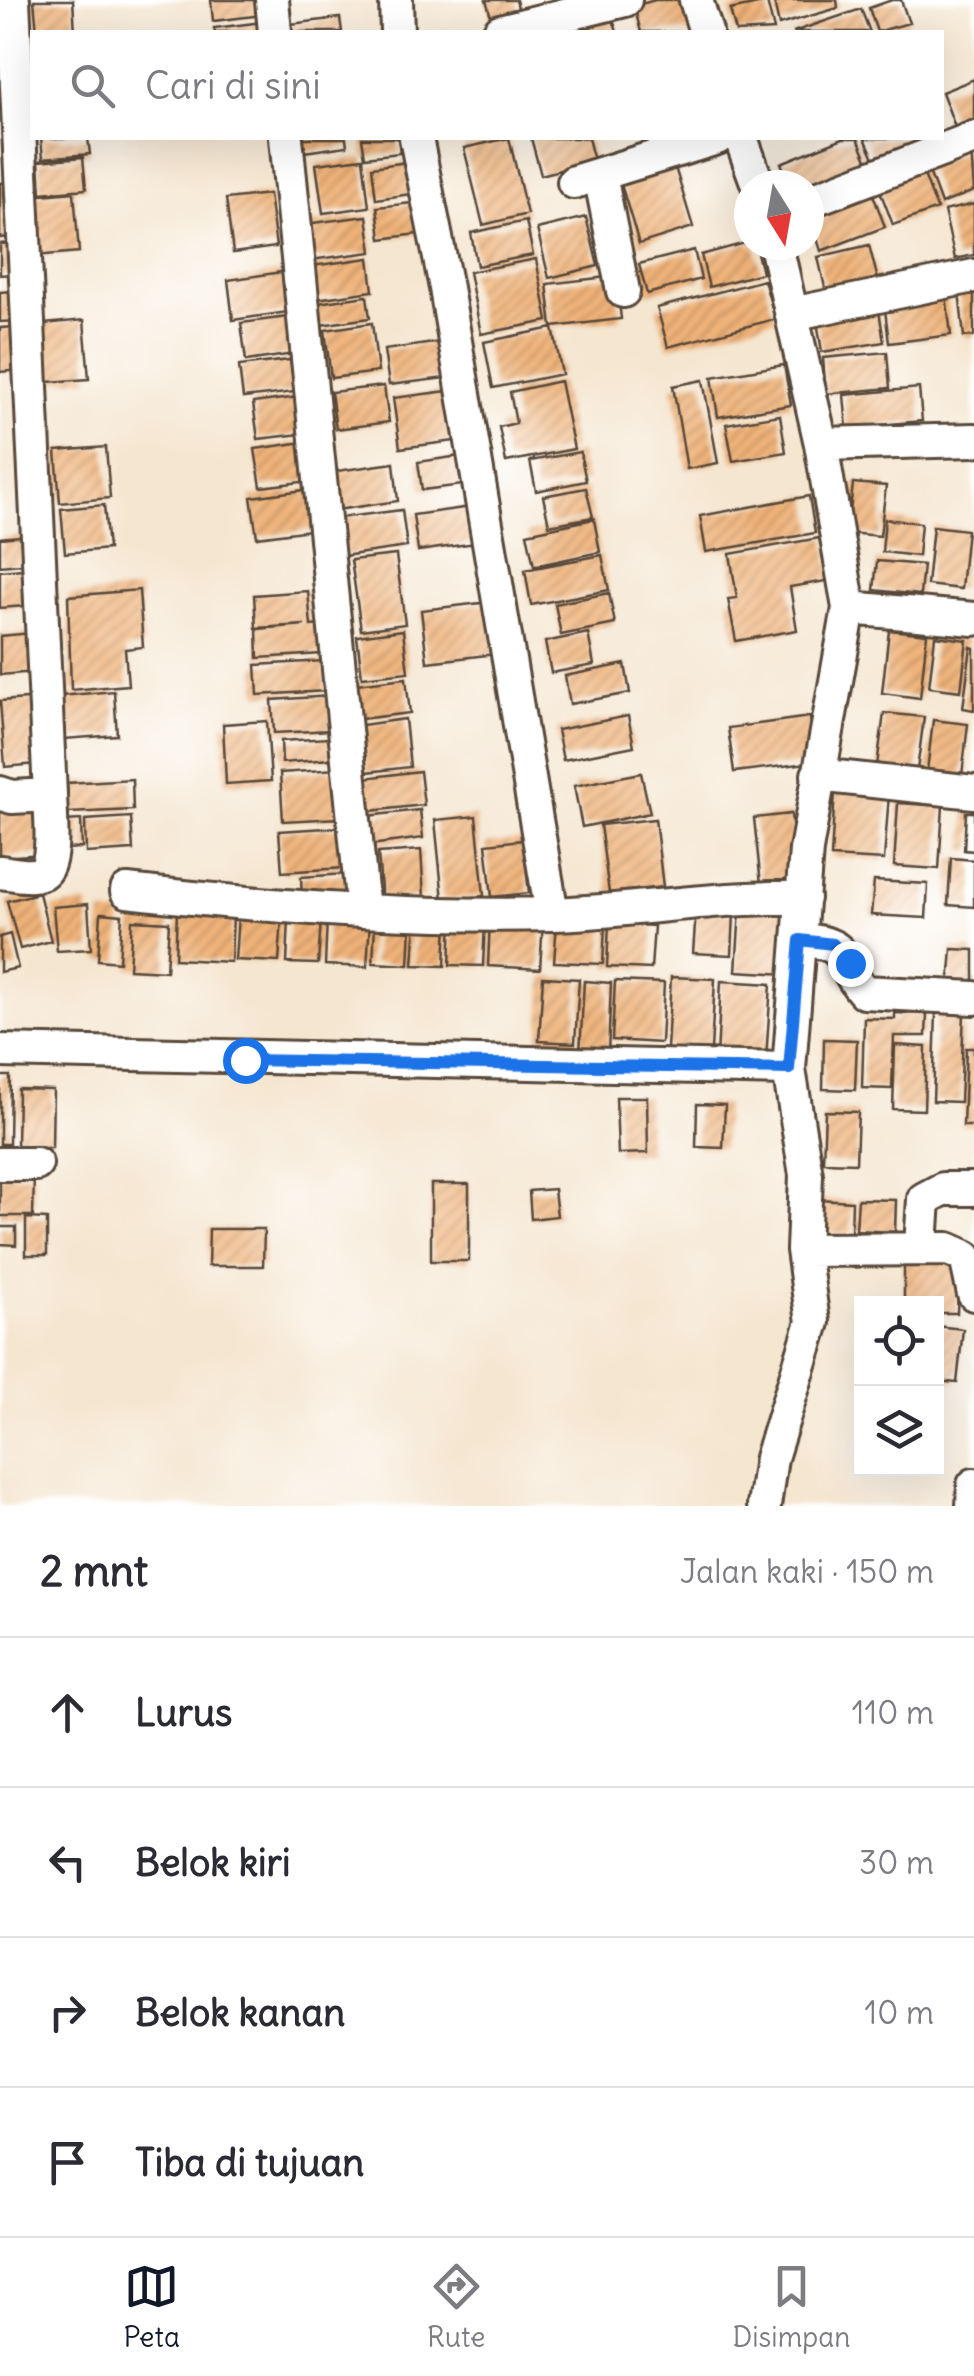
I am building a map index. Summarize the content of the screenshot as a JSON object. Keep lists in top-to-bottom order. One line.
{"north":"bottom","page":{"search":"Cari di sini","heading":["2 mnt","Jalan kaki · 150 m"],"list":[["Lurus","110 m"],["Belok kiri","30 m"],["Belok kanan","10 m"],"Tiba di tujuan"],"nav":["Peta","Rute","Disimpan"]}}
